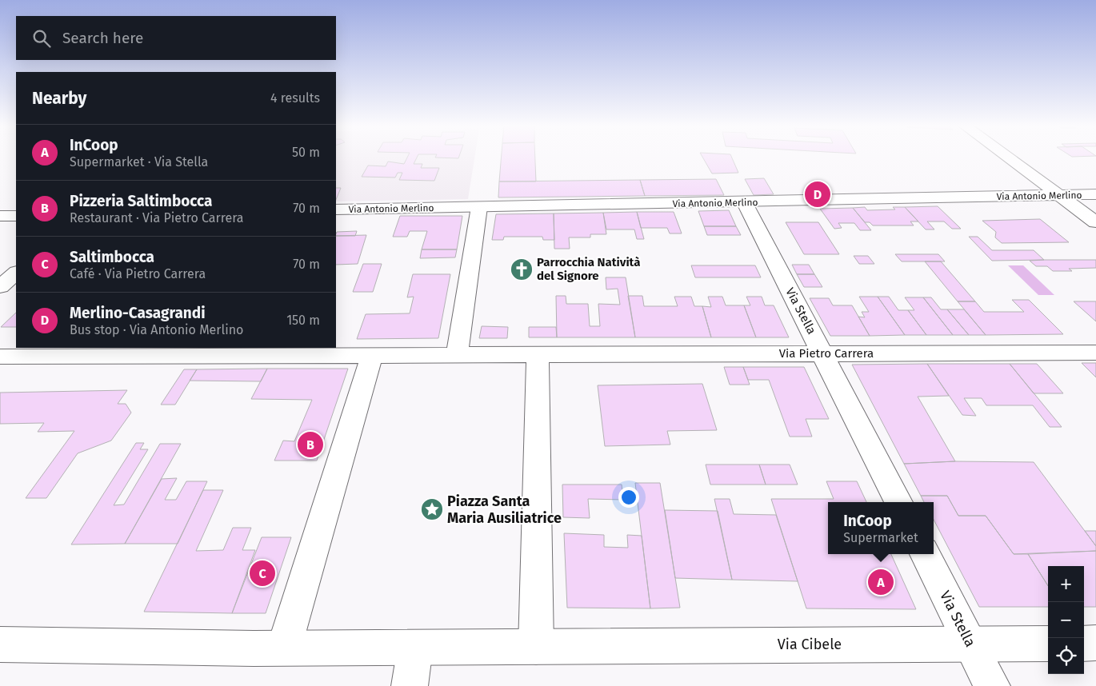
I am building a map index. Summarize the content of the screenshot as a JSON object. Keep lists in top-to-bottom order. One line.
{"streets":{"street":["Via Antonio Merlino","Via Stella","Via Pietro Carrera","Via Cibele"]},"crossings":[["Via Antonio Merlino","Via Stella"],["Via Stella","Via Pietro Carrera"],["Via Stella","Via Cibele"]],"places":{"church":["Parrocchia Natività del Signore"],"place":["Piazza Santa Maria Ausiliatrice"]},"page":{"search":"Search here","heading":["Nearby","4 results"],"list":[{"mark":"A","name":"InCoop","note":"Supermarket · Via Stella","value":"50 m"},{"mark":"B","name":"Pizzeria Saltimbocca","note":"Restaurant · Via Pietro Carrera","value":"70 m"},{"mark":"C","name":"Saltimbocca","note":"Café · Via Pietro Carrera","value":"70 m"},{"mark":"D","name":"Merlino-Casagrandi","note":"Bus stop · Via Antonio Merlino","value":"150 m"}],"pins":["D","B","C","A"],"popup":["InCoop","Supermarket"],"map_buttons":["+","−"]}}
